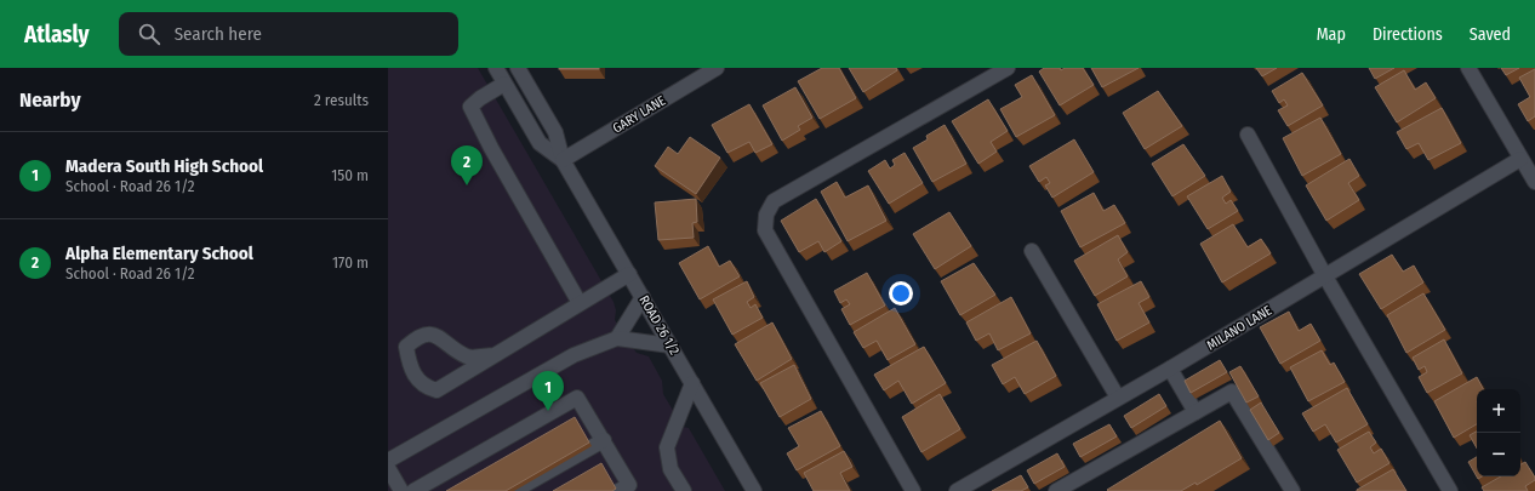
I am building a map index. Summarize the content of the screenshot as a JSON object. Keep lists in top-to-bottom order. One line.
{"streets":{"street":["GARY LANE","ROAD 26 1/2","MILANO LANE"]},"crossings":[["GARY LANE","ROAD 26 1/2"]],"page":{"header":"Atlasly","search":"Search here","nav":["Map","Directions","Saved"],"heading":["Nearby","2 results"],"list":[{"mark":"1","name":"Madera South High School","note":"School · Road 26 1/2","value":"150 m"},{"mark":"2","name":"Alpha Elementary School","note":"School · Road 26 1/2","value":"170 m"}],"pins":["2","1"],"map_buttons":["+","−"]}}
